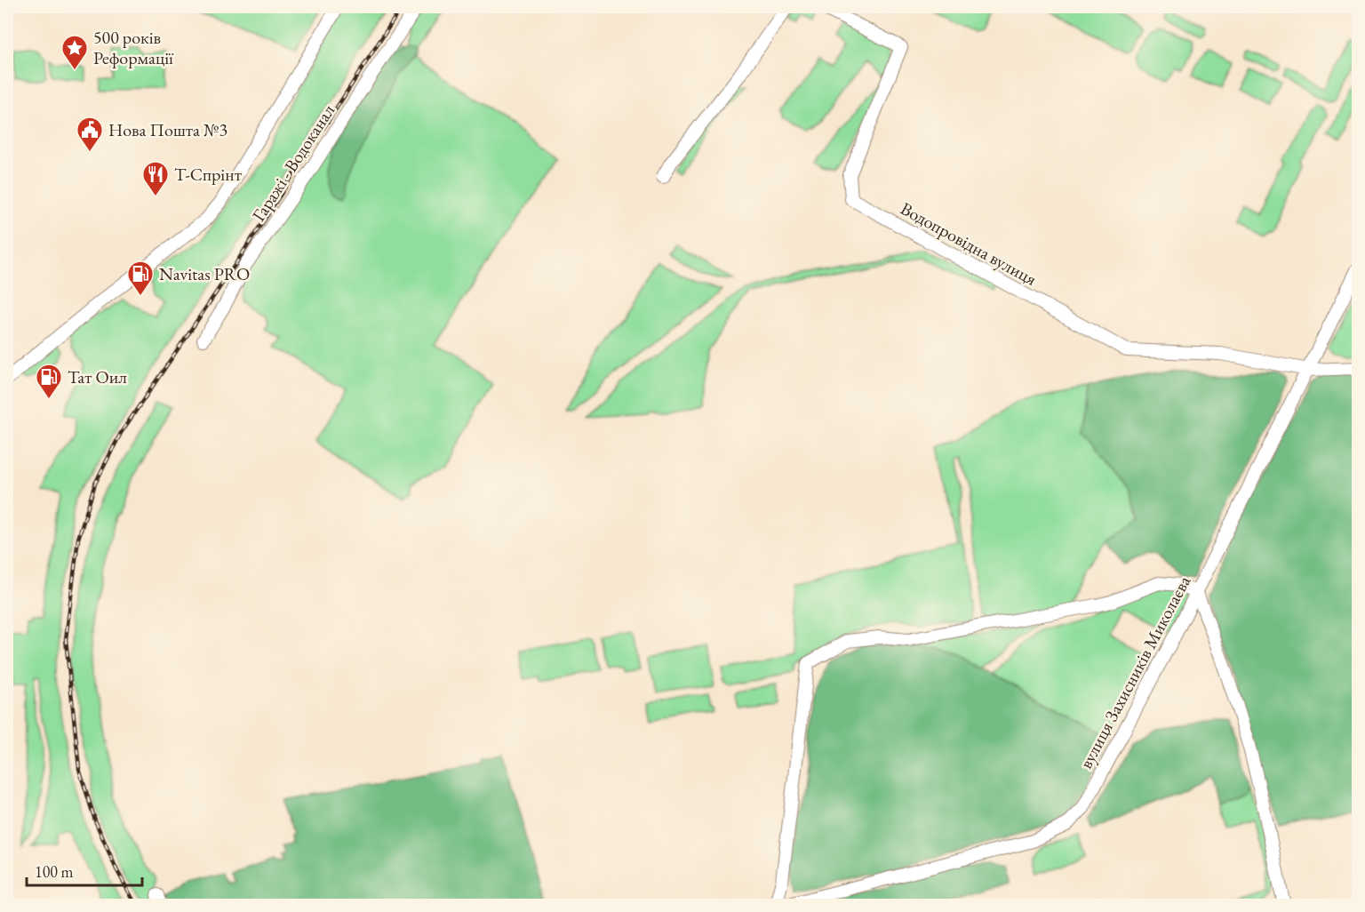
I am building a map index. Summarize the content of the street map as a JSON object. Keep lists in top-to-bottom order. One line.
{"streets":{"street":["Гаражі - Водоканал","Водопровідна вулиця","вулиця Захисників Миколаєва"]},"crossings":[["Водопровідна вулиця","вулиця Захисників Миколаєва"]],"places":{"place":["500 років Реформації"],"public building":["Нова Пошта №3"],"restaurant":["Т-Спрінт"],"fuel station":["Navitas PRO","Тат Оил"]},"scale_bar":"100 m"}
